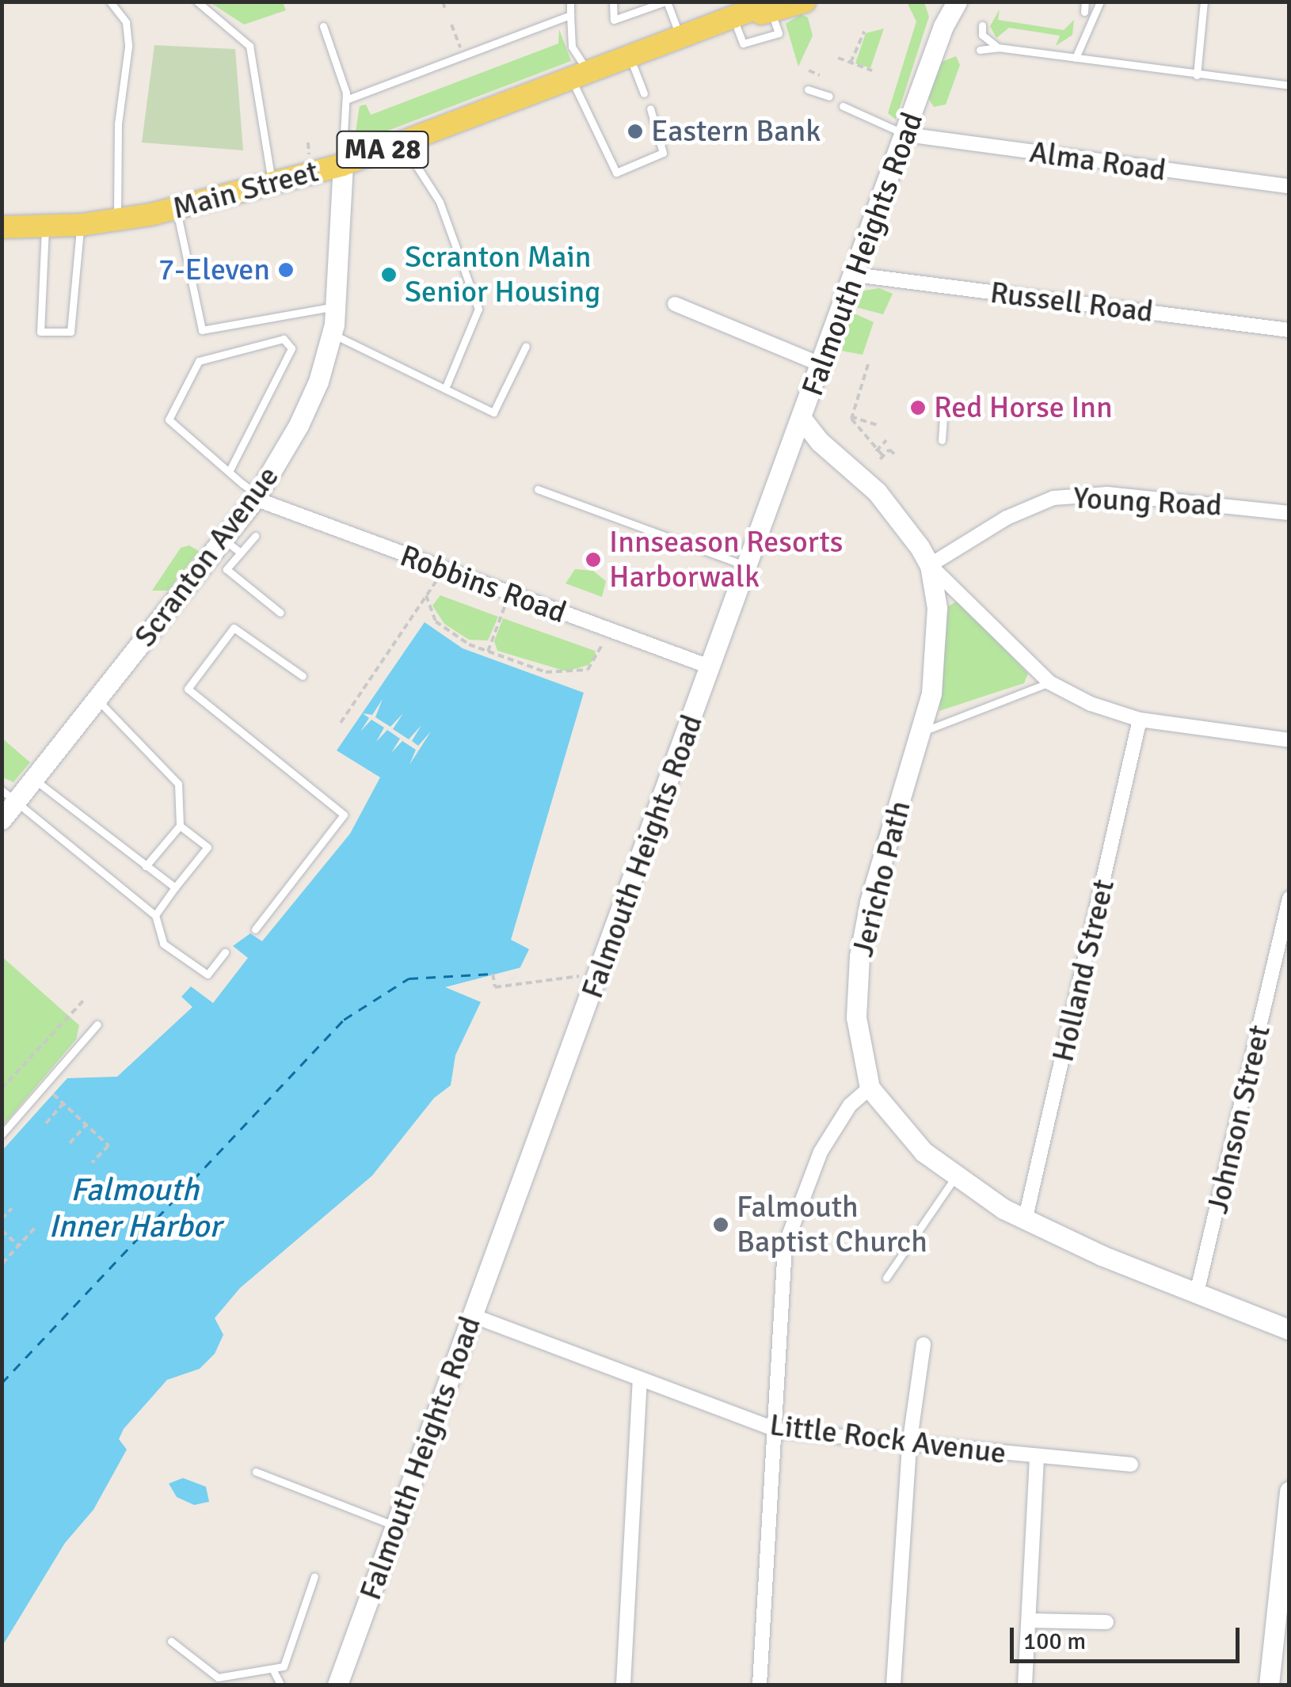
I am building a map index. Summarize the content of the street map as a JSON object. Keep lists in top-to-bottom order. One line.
{"streets":{"main road":["MA 28","Main Street"],"street":["Alma Road","Falmouth Heights Road","Russell Road","Young Road","Scranton Avenue","Robbins Road","Jericho Path","Holland Street","Johnson Street","Little Rock Avenue"]},"crossings":[["Alma Road","Falmouth Heights Road"],["Main Street","Scranton Avenue"],["Falmouth Heights Road","Russell Road"],["Falmouth Heights Road","Robbins Road"],["Falmouth Heights Road","Jericho Path"],["Falmouth Heights Road","Little Rock Avenue"],["Young Road","Jericho Path"],["Scranton Avenue","Robbins Road"],["Jericho Path","Holland Street"],["Jericho Path","Johnson Street"]],"water":["Falmouth Inner Harbor"],"places":["Eastern Bank","7-Eleven","Scranton Main Senior Housing","Red Horse Inn","Innseason Resorts Harborwalk","Falmouth Baptist Church"],"scale_bar":"100 m"}
